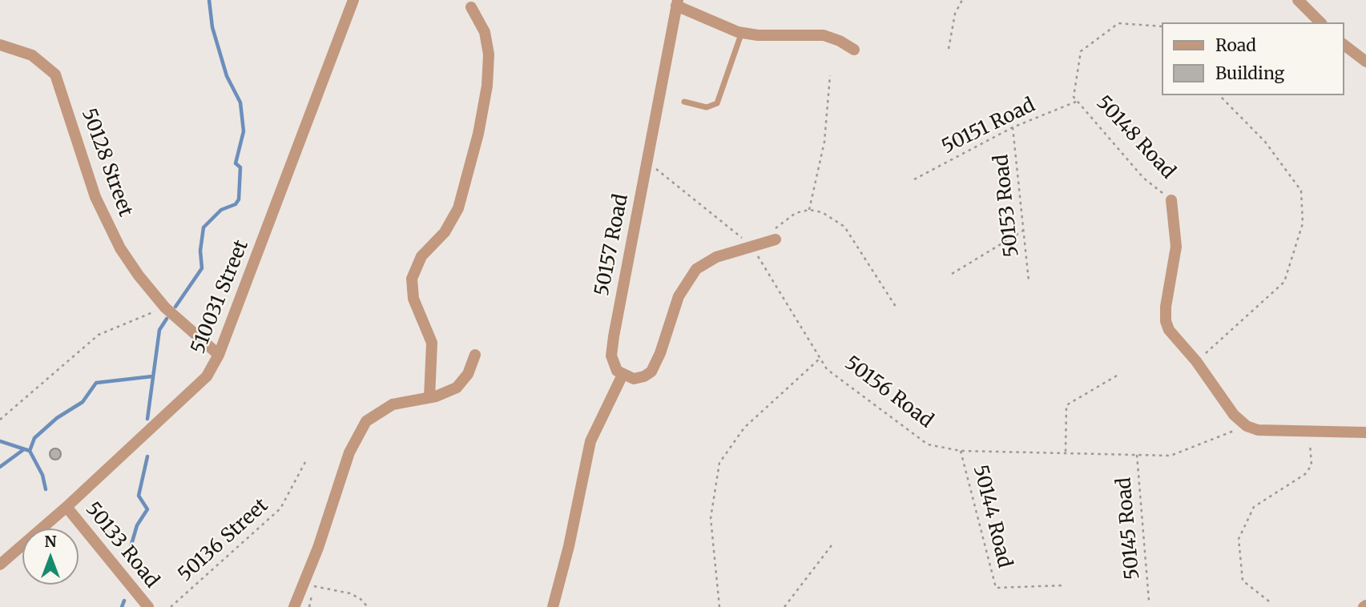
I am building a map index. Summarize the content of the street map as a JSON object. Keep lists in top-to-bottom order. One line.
{"streets":{"street":["50148 Road","50128 Street","50157 Road","510031 Street","50133 Road"],"path":["50151 Road","50153 Road","50156 Road","50144 Road","50145 Road","50136 Street"]},"crossings":[["50151 Road","50148 Road"],["50151 Road","50153 Road"],["50148 Road","50156 Road"],["50128 Street","510031 Street"],["50157 Road","50156 Road"],["510031 Street","50133 Road"],["50156 Road","50144 Road"],["50156 Road","50145 Road"]],"legend":["Road","Building"],"north":"top"}
